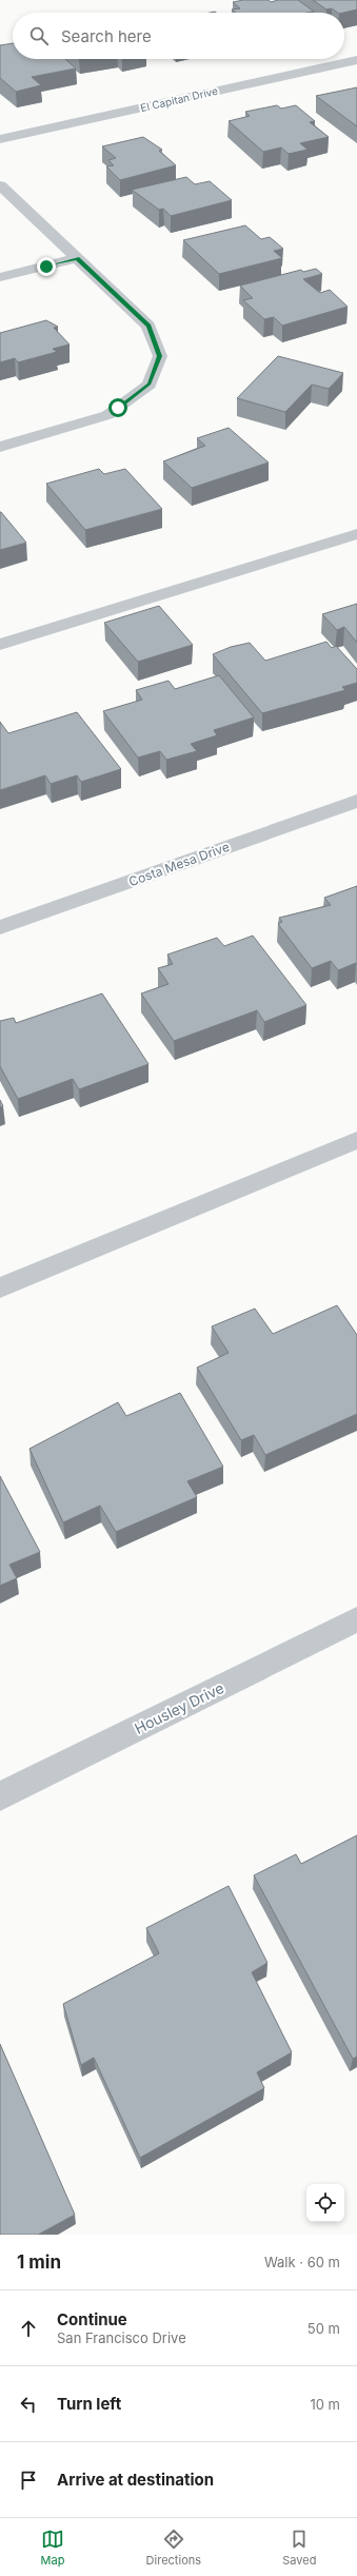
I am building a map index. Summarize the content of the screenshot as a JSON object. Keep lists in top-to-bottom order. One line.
{"streets":{"street":["El Capitan Drive","Costa Mesa Drive","Housley Drive"]},"page":{"search":"Search here","heading":["1 min","Walk · 60 m"],"list":[["Continue","San Francisco Drive","50 m"],["Turn left","10 m"],"Arrive at destination"],"nav":["Map","Directions","Saved"]}}
